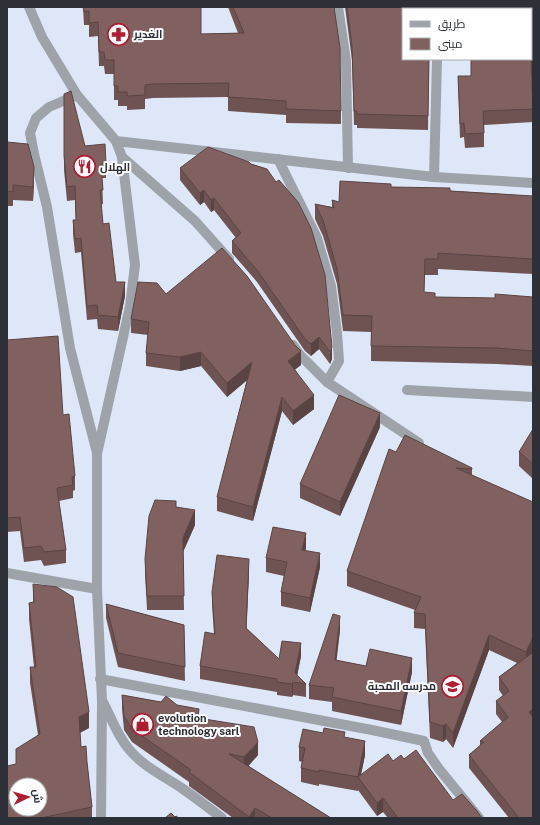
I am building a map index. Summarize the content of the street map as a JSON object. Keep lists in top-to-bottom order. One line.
{"places":{"pharmacy":["الغدير"],"restaurant":["الهلال"],"school or university":["مدرسه المحبة"],"shop":["evolution technology sarl"]},"legend":["طريق","مبنى"],"north":"right"}
